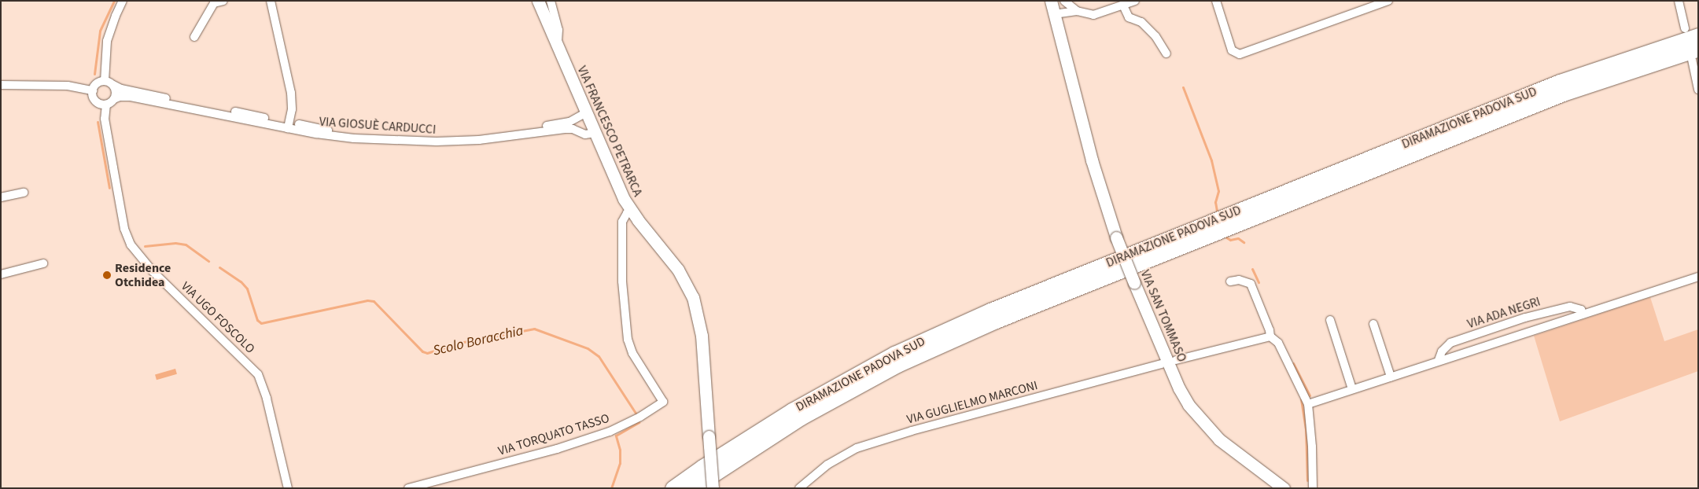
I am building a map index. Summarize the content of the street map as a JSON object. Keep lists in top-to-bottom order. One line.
{"streets":{"highway":["DIRAMAZIONE PADOVA SUD"],"street":["VIA GIOSUÈ CARDUCCI","VIA FRANCESCO PETRARCA","VIA ADA NEGRI","VIA SAN TOMMASO","VIA UGO FOSCOLO","VIA GUGLIELMO MARCONI","VIA TORQUATO TASSO"]},"crossings":[["VIA GIOSUÈ CARDUCCI","VIA FRANCESCO PETRARCA"],["VIA GIOSUÈ CARDUCCI","VIA UGO FOSCOLO"],["VIA FRANCESCO PETRARCA","VIA TORQUATO TASSO"]],"water":["Scolo Boracchia"],"places":["Residence Otchidea"]}
